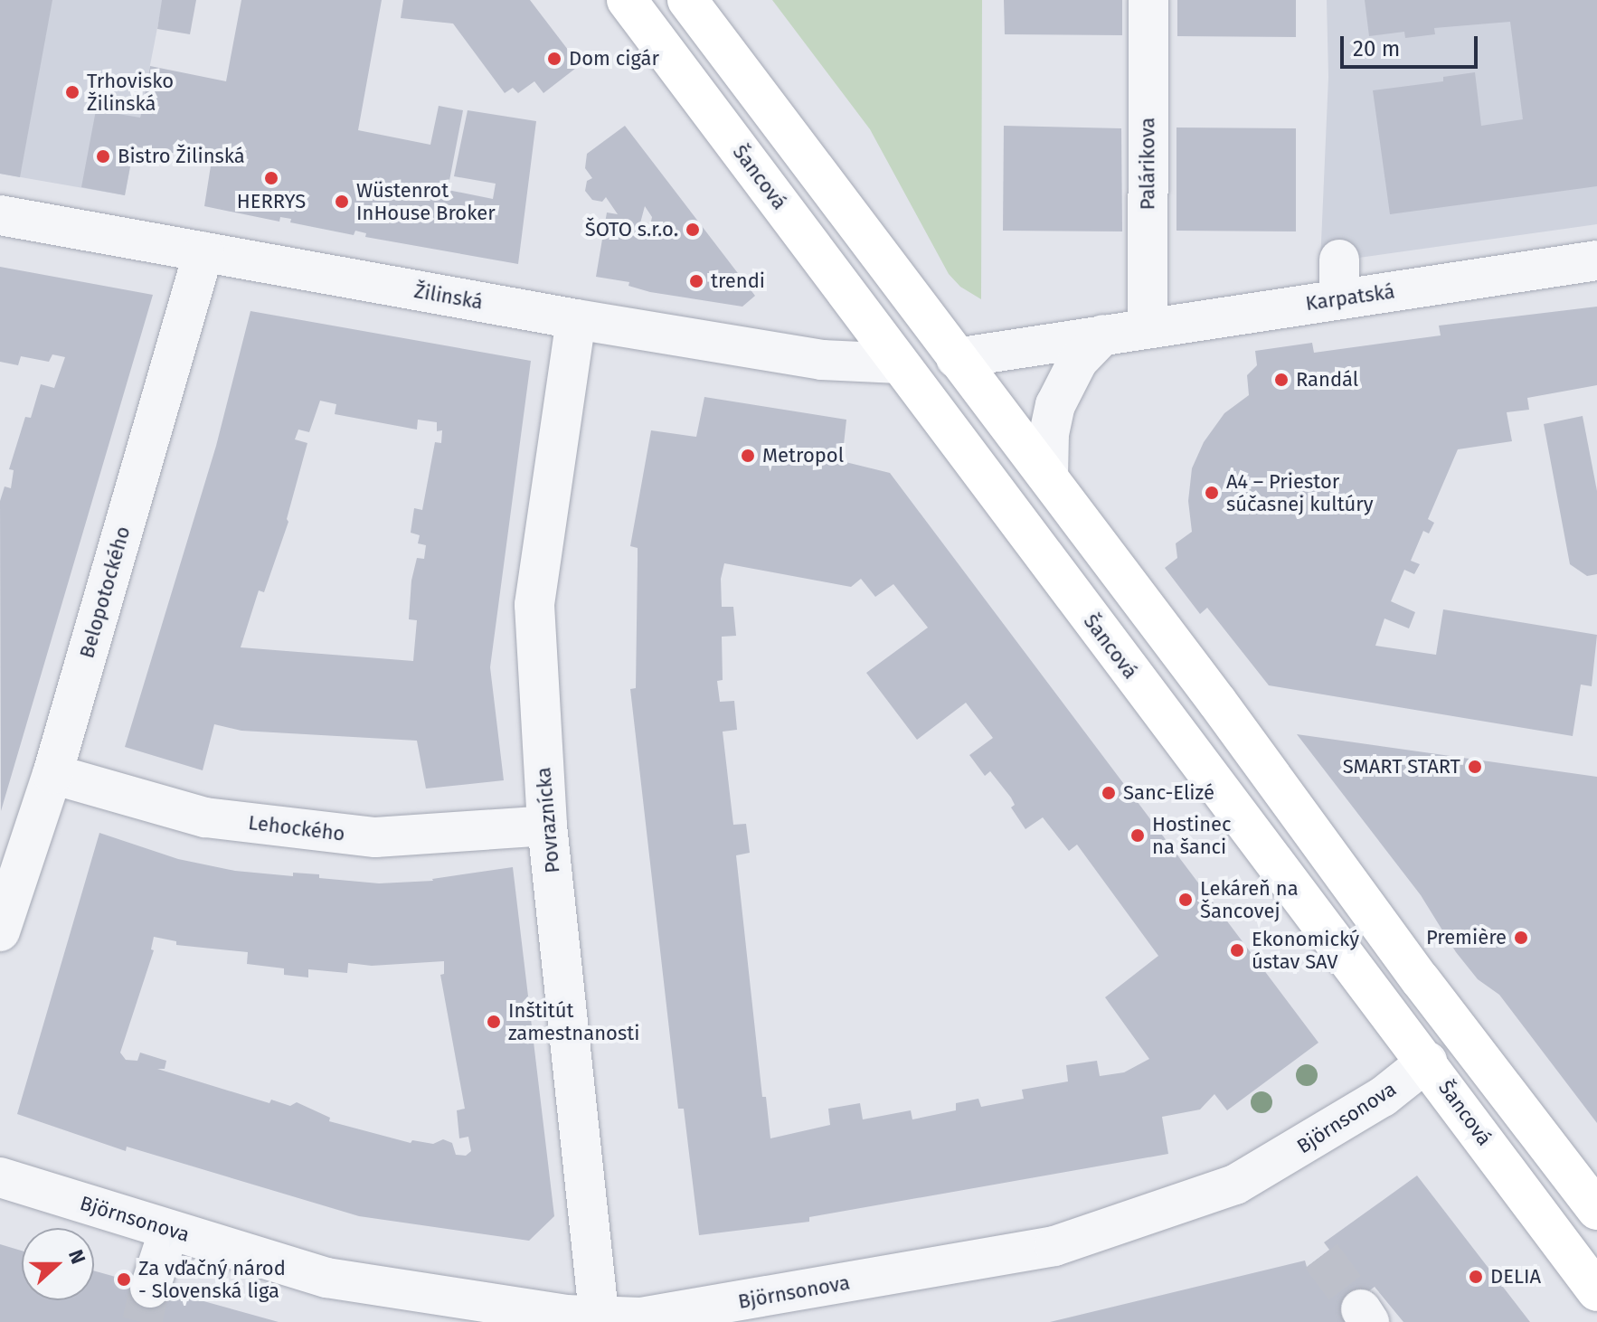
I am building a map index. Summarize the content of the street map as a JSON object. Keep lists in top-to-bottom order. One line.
{"streets":{"main road":["Šancová"],"street":["Palárikova","Žilinská","Karpatská","Belopotockého","Povraznícka","Lehockého","Björnsonova"]},"crossings":[["Palárikova","Karpatská"],["Šancová","Žilinská"],["Šancová","Björnsonova"],["Žilinská","Belopotockého"],["Žilinská","Povraznícka"],["Belopotockého","Lehockého"],["Povraznícka","Lehockého"],["Povraznícka","Björnsonova"]],"places":["Dom cigár","Trhovisko Žilinská","Bistro Žilinská","HERRYS","Wüstenrot InHouse Broker","ŠOTO s.r.o.","trendi","Randál","Metropol","A4 – Priestor súčasnej kultúry","SMART START","Sanc-Elizé","Hostinec na šanci","Lekáreň na Šancovej","Premiѐre","Ekonomický ústav SAV","Inštitút zamestnanosti","DELIA","Za vďačný národ - Slovenská liga"],"scale_bar":"20 m","north":"right"}
